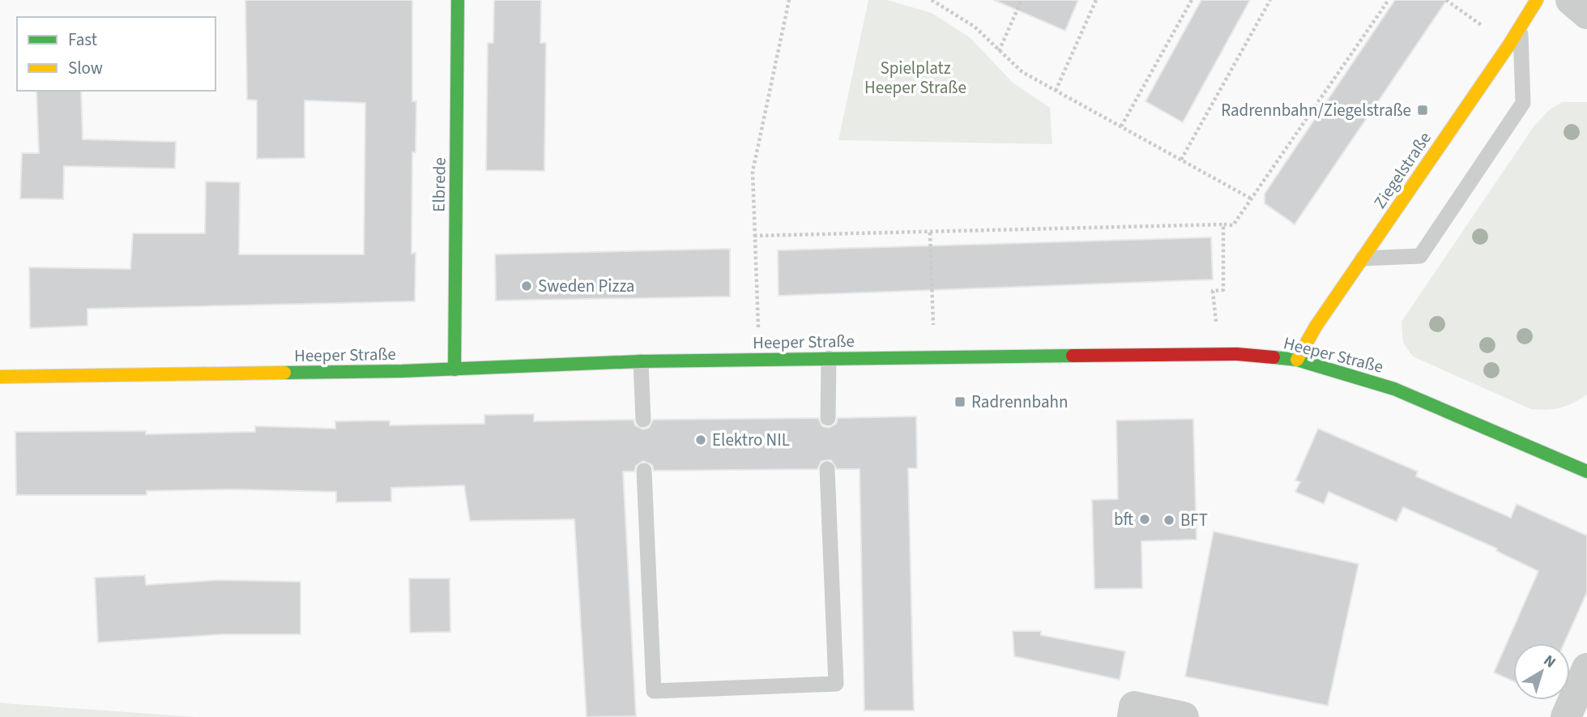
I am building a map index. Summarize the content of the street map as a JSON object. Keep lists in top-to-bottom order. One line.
{"streets":{"main road":["Ziegelstraße","Elbrede","Heeper Straße"]},"crossings":[["Ziegelstraße","Heeper Straße"],["Elbrede","Heeper Straße"]],"parks":["Spielplatz Heeper Straße"],"places":{"transit":["Radrennbahn/Ziegelstraße","Radrennbahn"],"other":["Sweden Pizza","Elektro NIL","bft","BFT"]},"legend":["Fast","Slow"],"north":"top right"}
